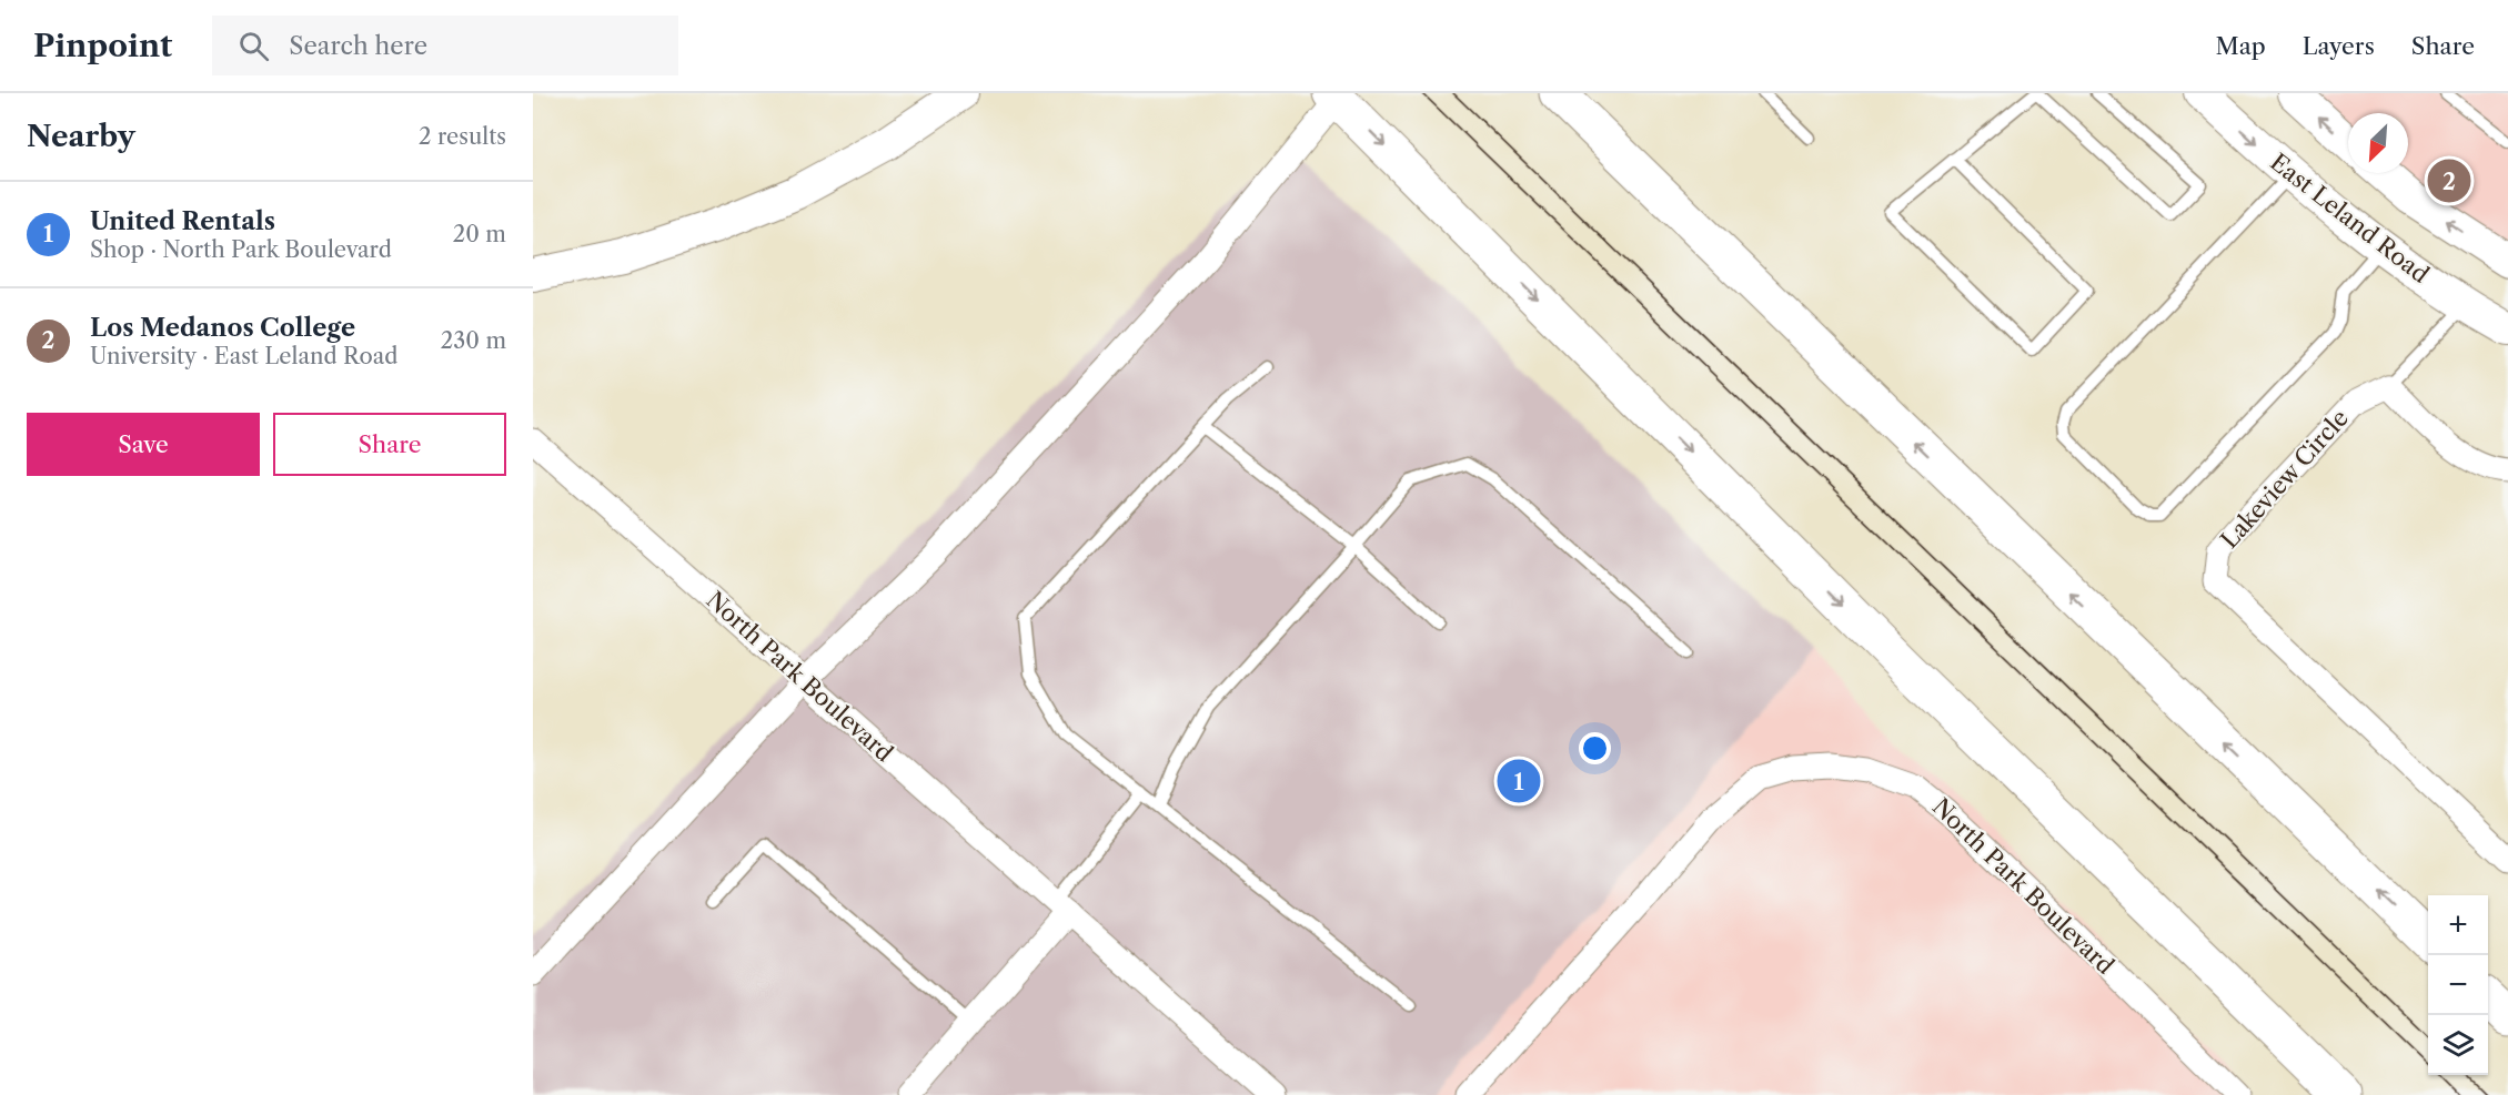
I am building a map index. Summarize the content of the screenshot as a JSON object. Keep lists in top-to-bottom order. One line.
{"streets":{"main road":["East Leland Road"],"street":["Lakeview Circle","North Park Boulevard"]},"north":"bottom left","page":{"header":"Pinpoint","search":"Search here","nav":["Map","Layers","Share"],"heading":["Nearby","2 results"],"pins":["2","1"],"list":[{"mark":"1","name":"United Rentals","note":"Shop · North Park Boulevard","value":"20 m"},{"mark":"2","name":"Los Medanos College","note":"University · East Leland Road","value":"230 m"}],"buttons":["Save","Share"],"map_buttons":["+","−"]}}
